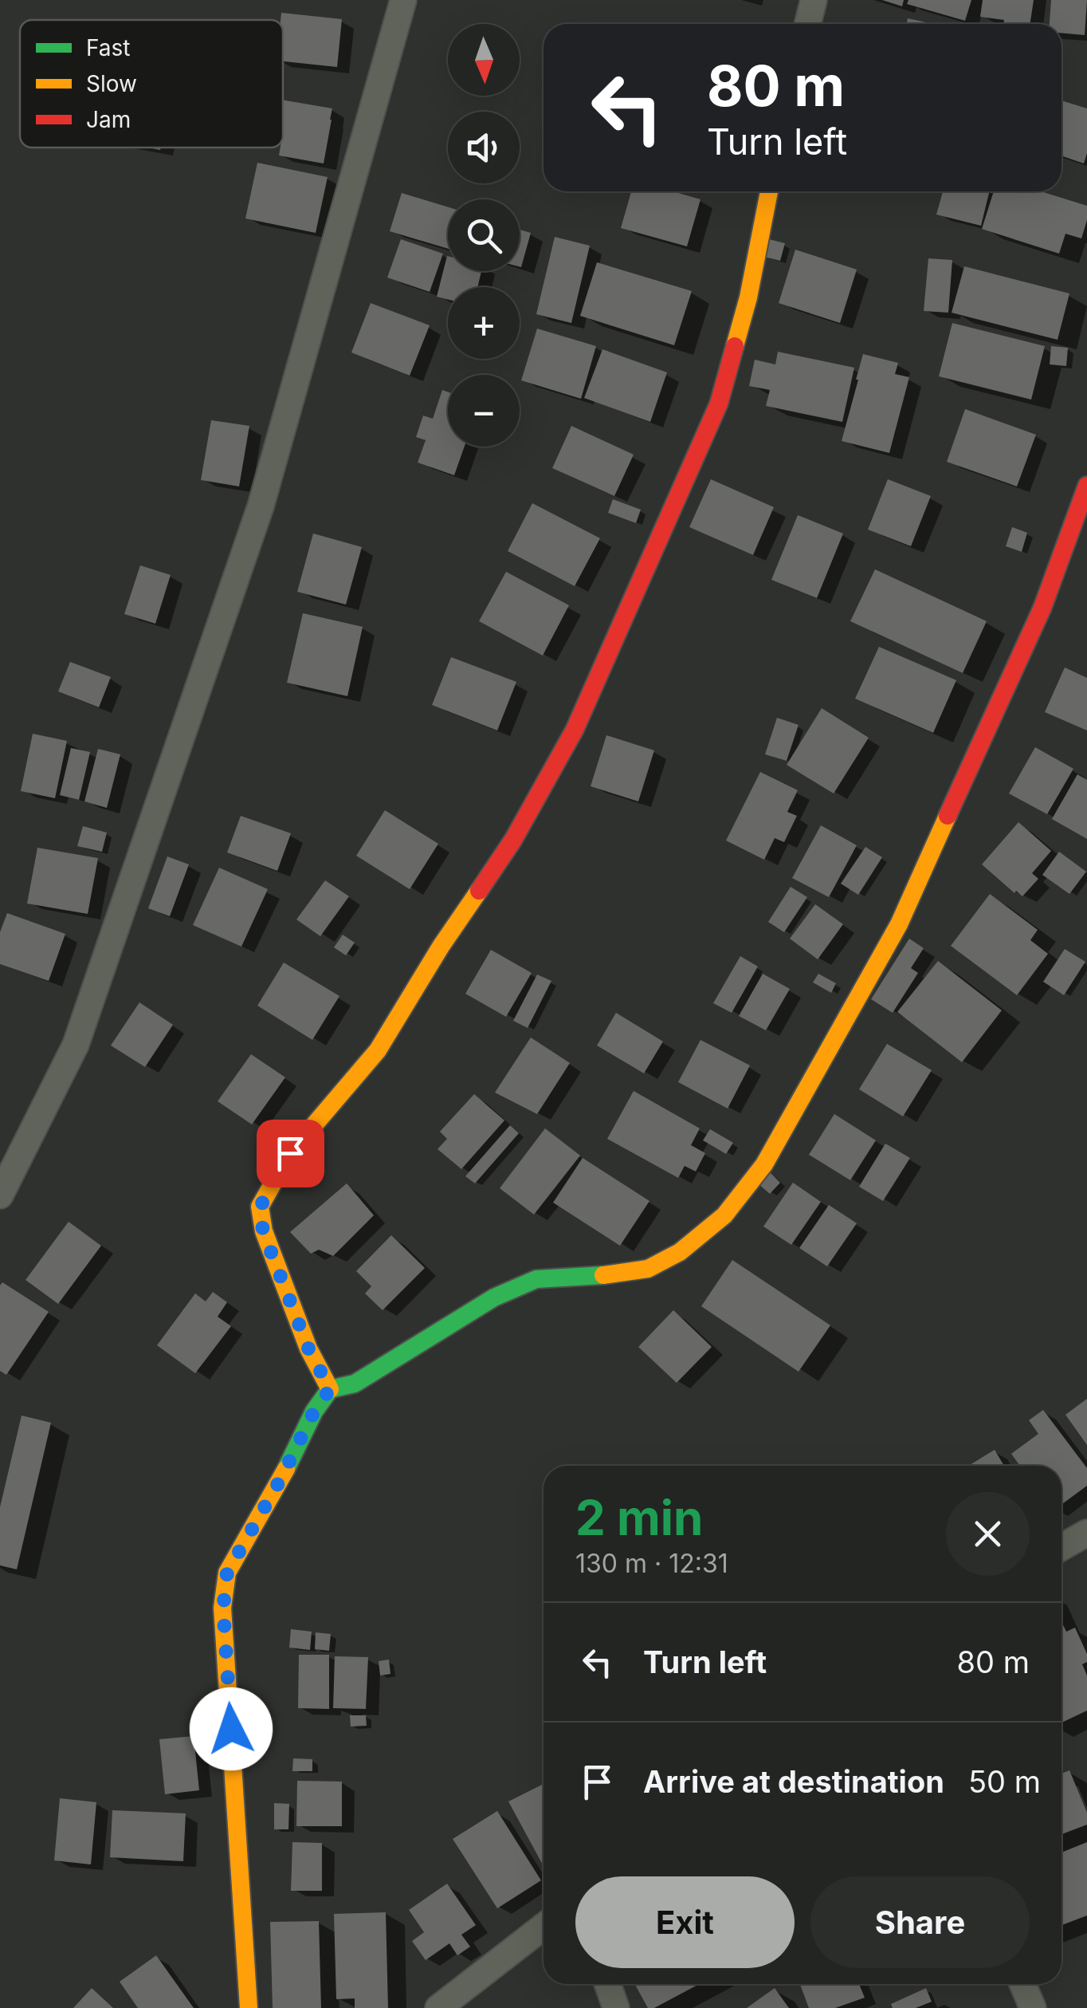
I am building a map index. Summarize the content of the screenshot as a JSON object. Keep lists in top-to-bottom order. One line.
{"legend":["Fast","Slow","Jam"],"north":"bottom","page":{"map_buttons":["+","−"],"turn":["80 m","Turn left"],"heading":["2 min","130 m · 12:31"],"list":[{"name":"Turn left","value":"80 m"},{"name":"Arrive at destination","value":"50 m"}],"buttons":["Exit","Share"]}}
